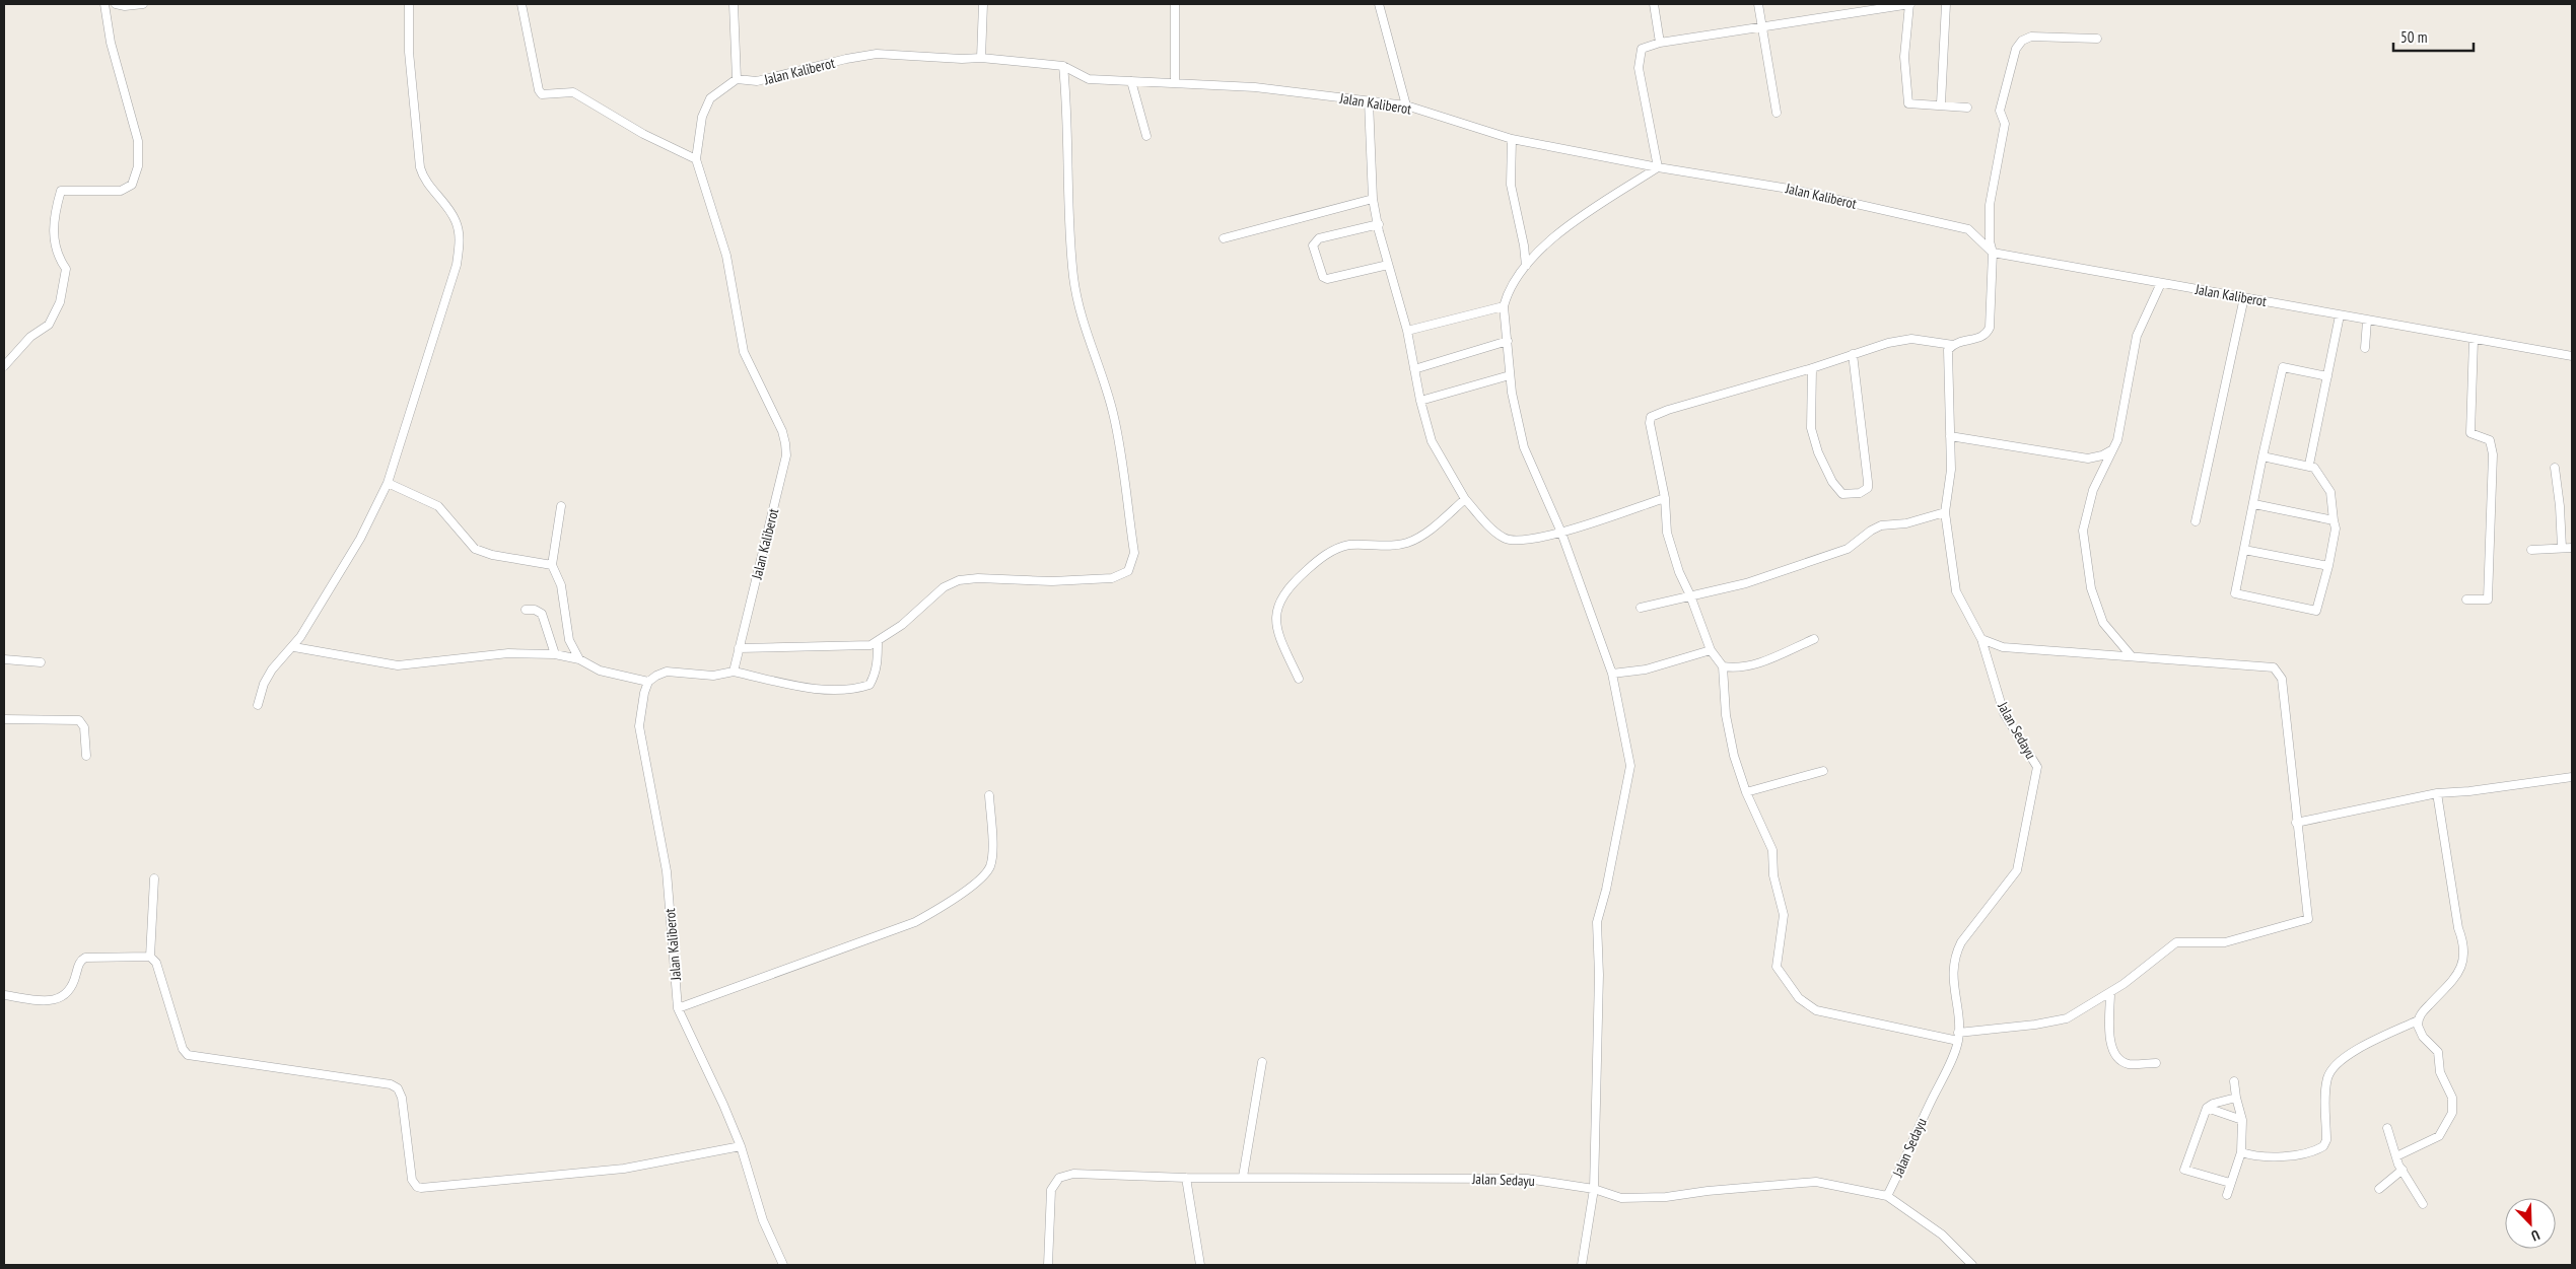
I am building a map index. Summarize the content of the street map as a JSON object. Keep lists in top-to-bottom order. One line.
{"streets":{"street":["Jalan Kaliberot","Jalan Sedayu"]},"scale_bar":"50 m","north":"bottom right"}
